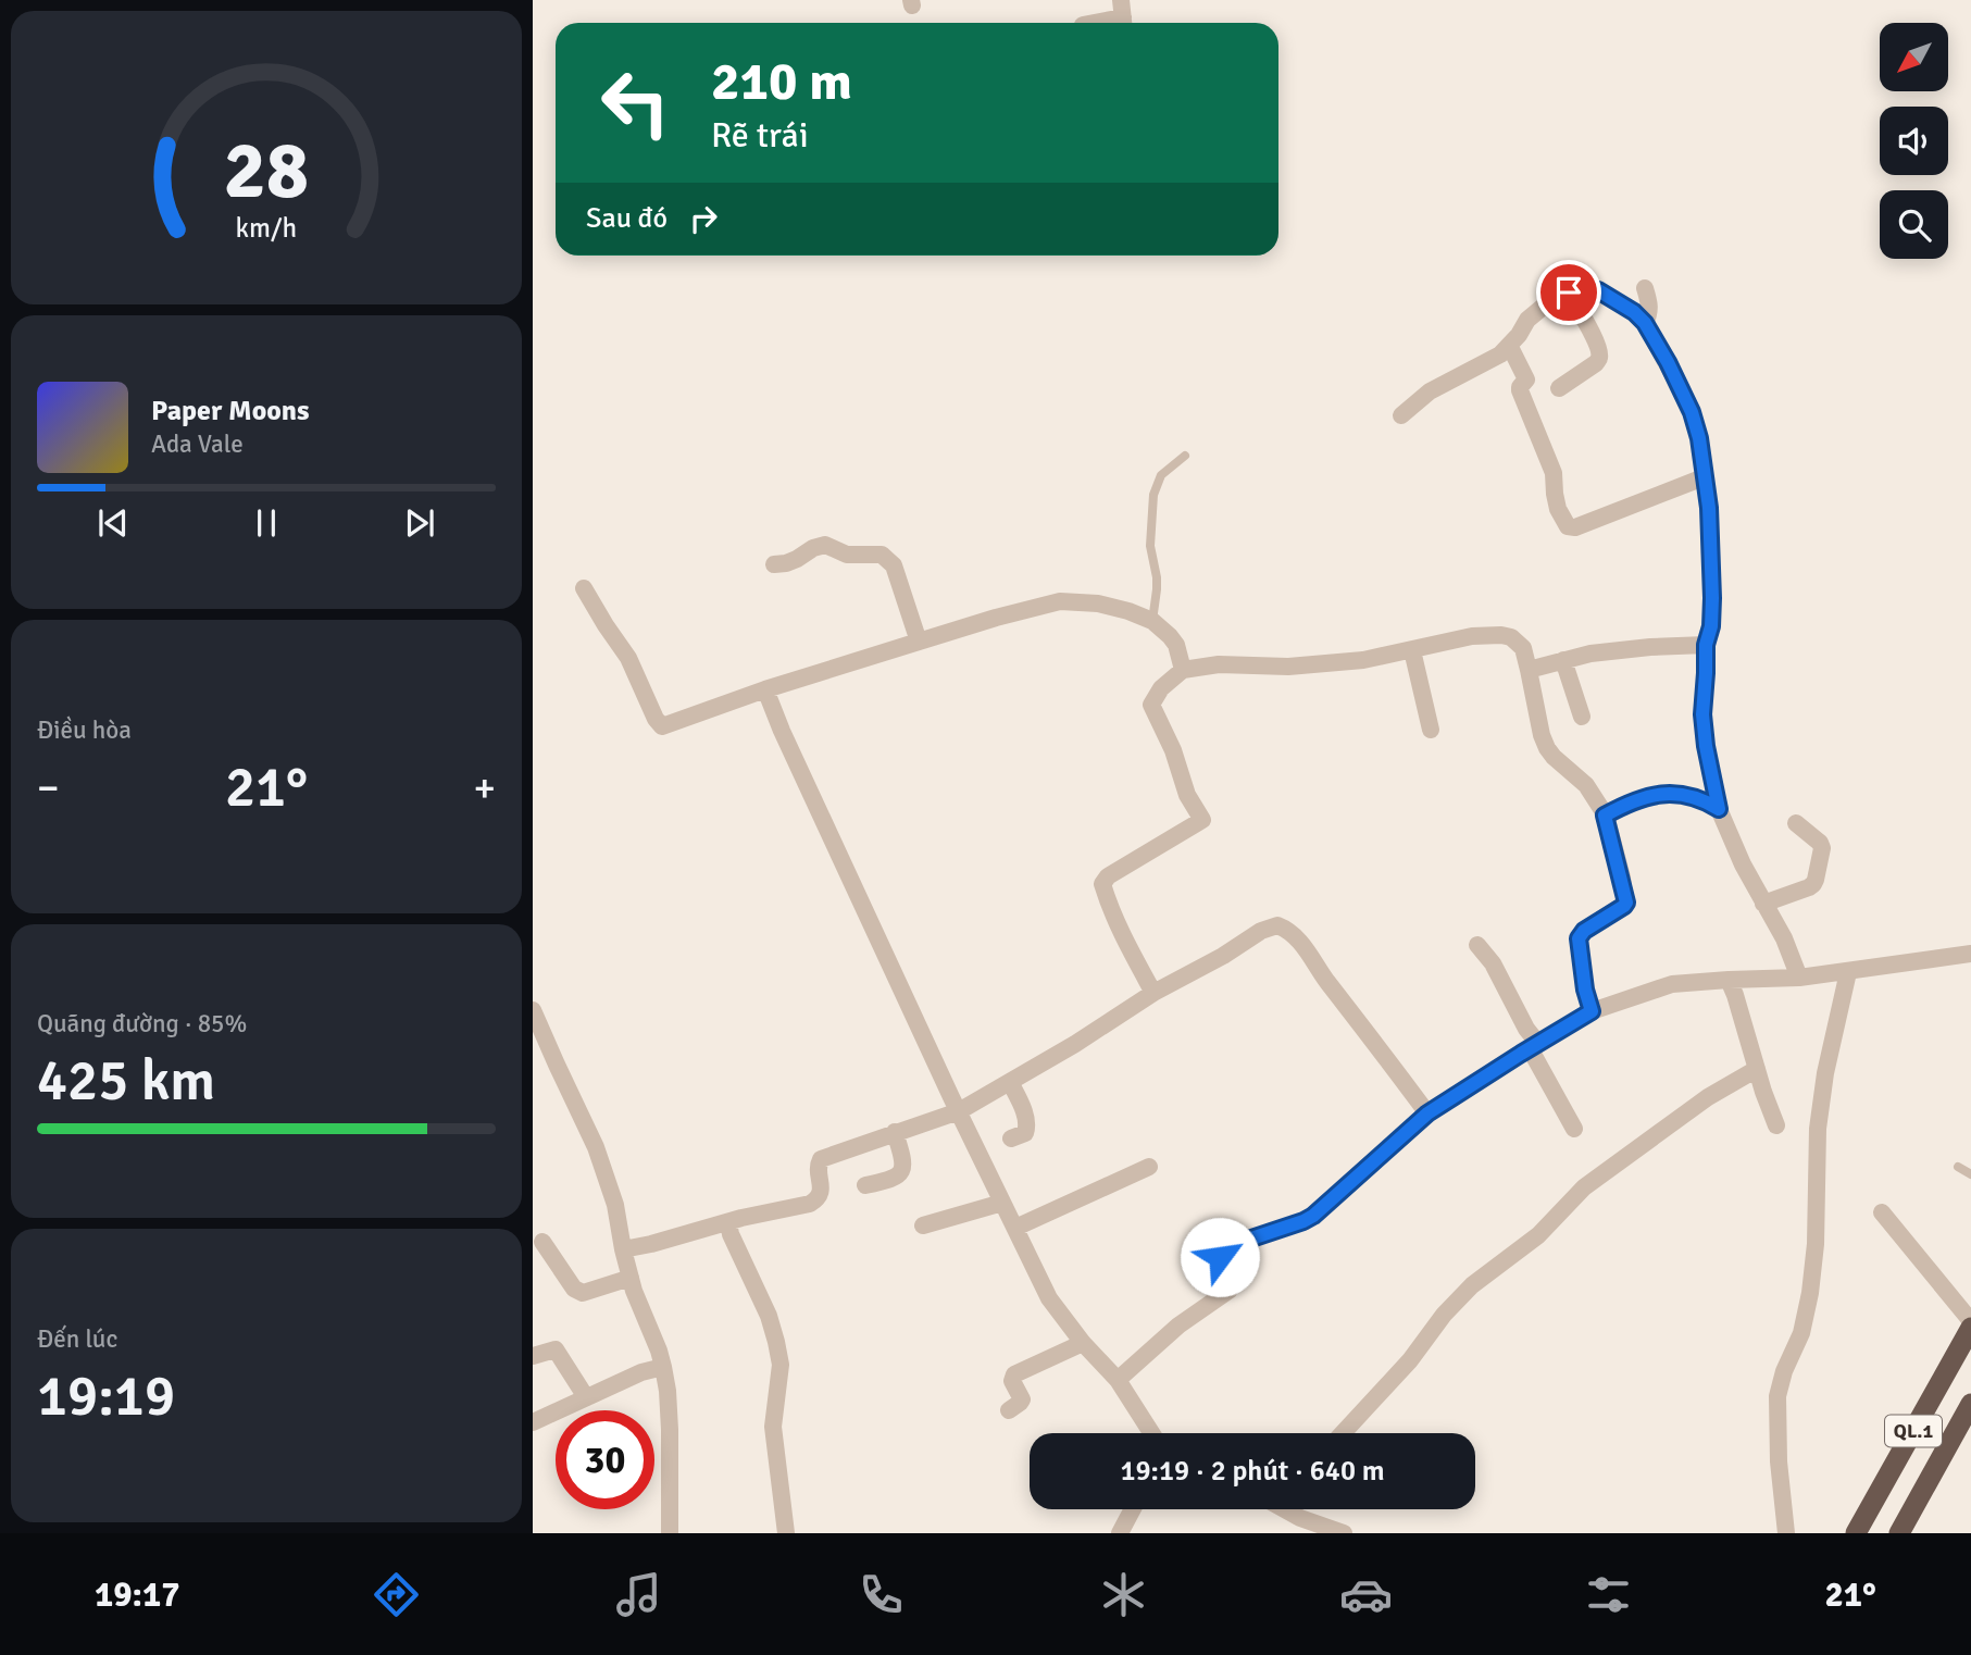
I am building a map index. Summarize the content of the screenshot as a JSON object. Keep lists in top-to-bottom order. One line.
{"streets":{"highway":["QL.1"]},"north":"bottom left","page":{"turn":["210 m","Rẽ trái"],"then":"Sau đó","song":["Paper Moons","Ada Vale"],"tile":["Điều hòa",["Quãng đường · 85%","425 km"],["Đến lúc","19:19"]],"heat":["−","21°","+"],"limit":"30","trip":"19:19 · 2 phút · 640 m","tabs":["19:17","21°"],"gauge":["28","km/h"]}}
